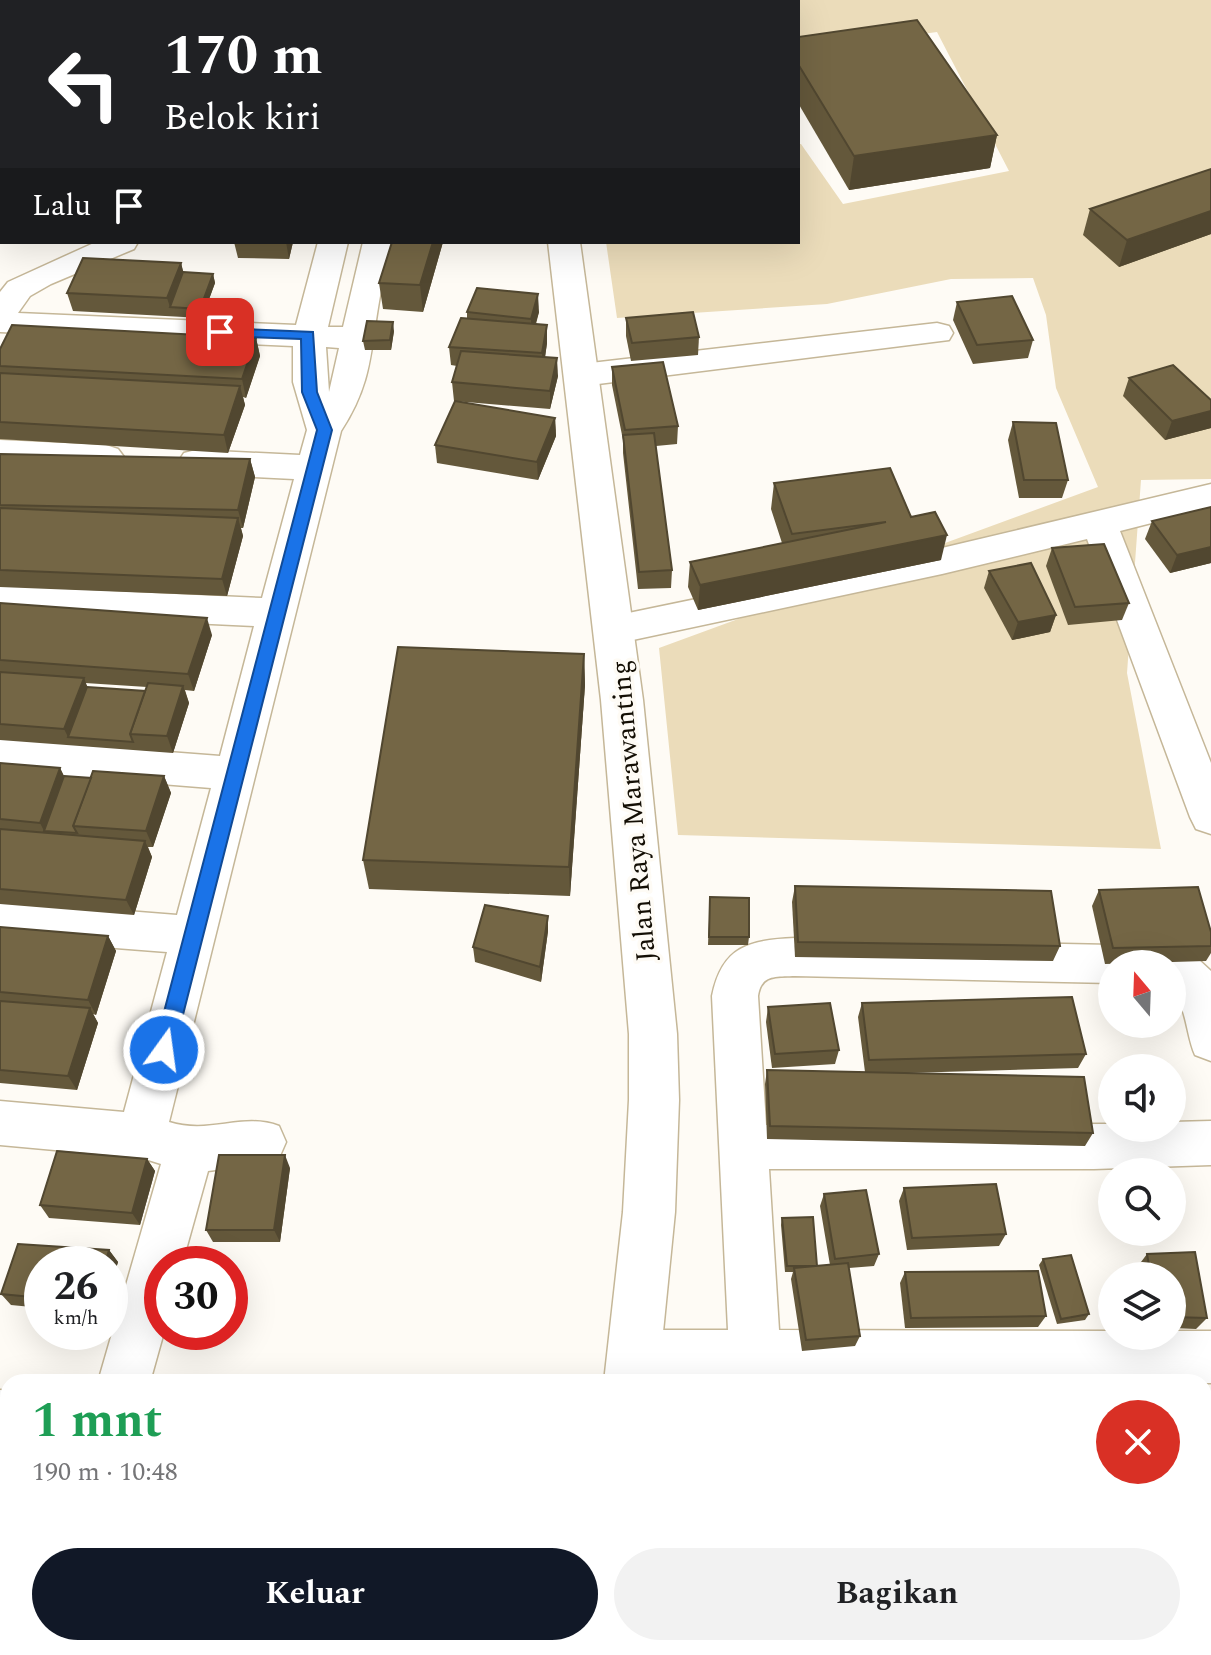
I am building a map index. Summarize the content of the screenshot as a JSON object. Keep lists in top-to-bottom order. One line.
{"streets":{"street":["Jalan Raya Marawanting"]},"north":"top","page":{"turn":["170 m","Belok kiri"],"then":"Lalu","speed":"26 km/h","limit":"30","heading":["1 mnt","190 m · 10:48"],"buttons":["Keluar","Bagikan"]}}
